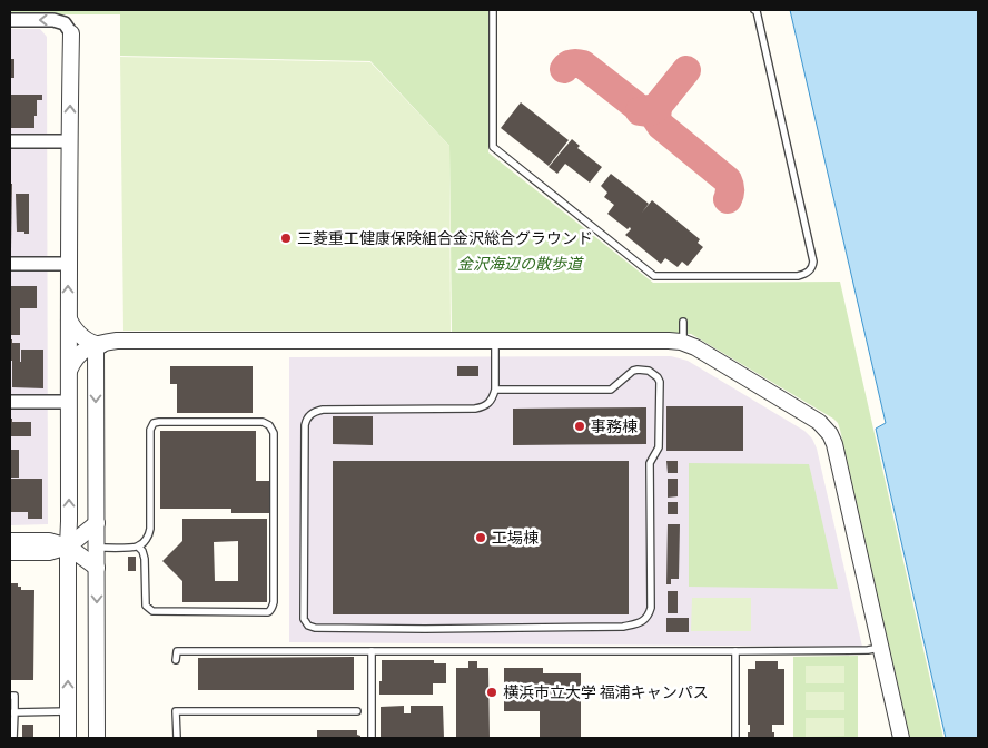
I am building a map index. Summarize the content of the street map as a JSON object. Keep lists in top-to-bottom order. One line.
{"parks":["金沢海辺の散歩道"],"places":["三菱重工健康保険組合金沢総合グラウンド","事務棟","工場棟","横浜市立大学 福浦キャンパス"]}
